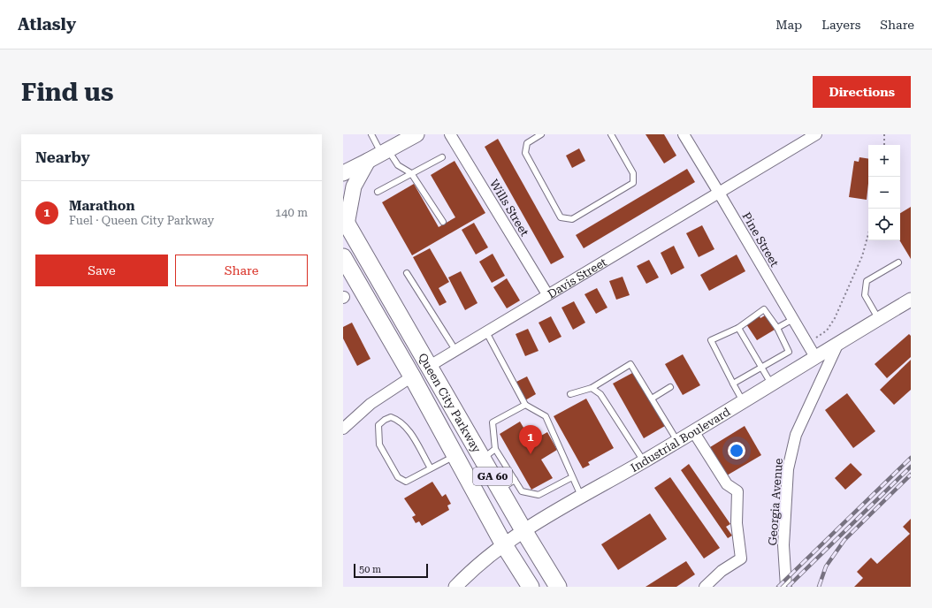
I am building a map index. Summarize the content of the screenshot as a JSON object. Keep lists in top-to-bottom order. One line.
{"streets":{"main road":["Davis Street","Queen City Parkway","GA 60"],"street":["Wills Street","Pine Street","Industrial Boulevard","Georgia Avenue"]},"crossings":[["Wills Street","Davis Street"],["Pine Street","Davis Street"],["Pine Street","Industrial Boulevard"],["Davis Street","Queen City Parkway"],["Queen City Parkway","Industrial Boulevard"],["Industrial Boulevard","Georgia Avenue"]],"scale_bar":"50 m","page":{"header":"Atlasly","nav":["Map","Layers","Share"],"buttons":["Directions",["Save","Share"]],"title":"Find us","heading":"Nearby","map_buttons":["+","−"],"list":[{"mark":"1","name":"Marathon","note":"Fuel · Queen City Parkway","value":"140 m"}],"pins":"1","scale":"50 m"}}
